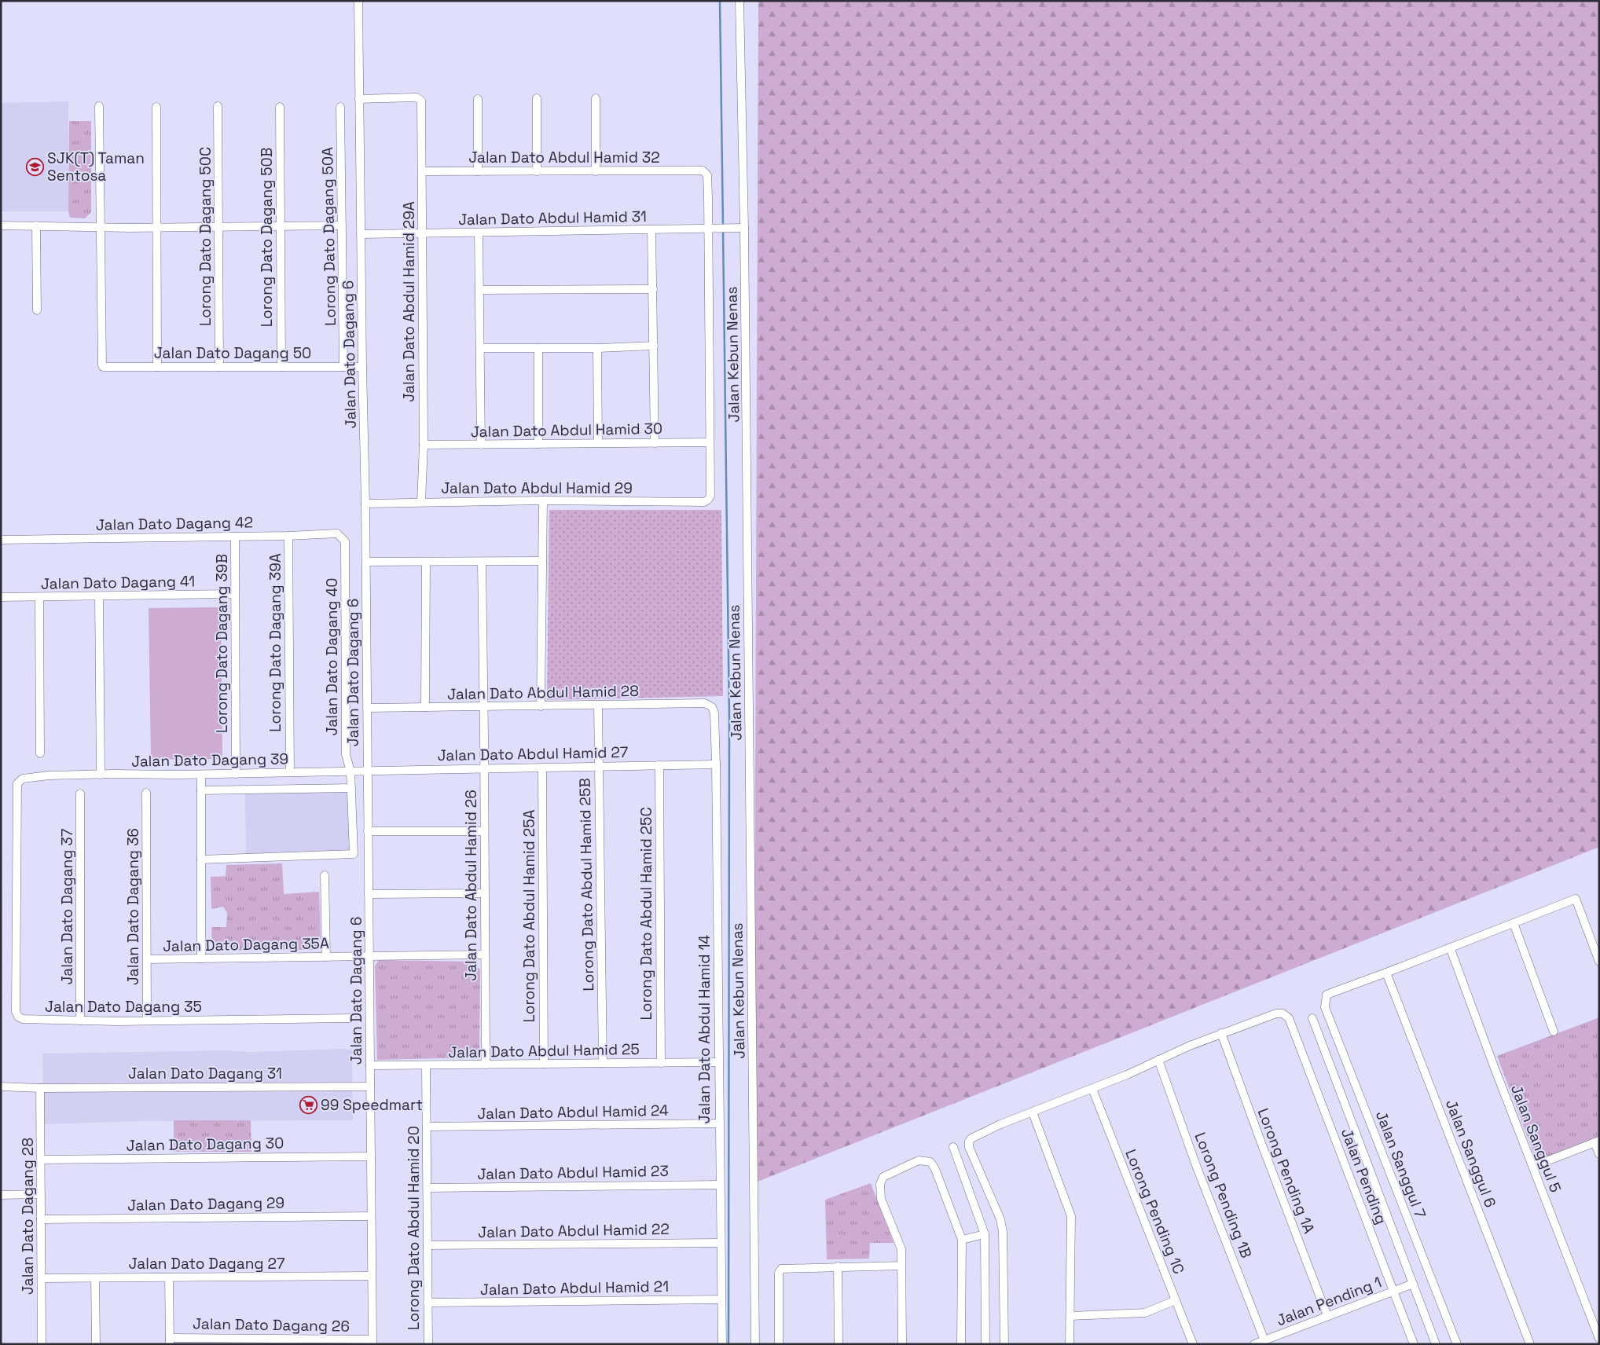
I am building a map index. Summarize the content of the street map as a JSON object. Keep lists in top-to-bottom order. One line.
{"streets":{"street":["Jalan Dato Abdul Hamid 32","Jalan Dato Abdul Hamid 31","Lorong Dato Dagang 50C","Lorong Dato Dagang 50A","Lorong Dato Dagang 50B","Jalan Dato Abdul Hamid 29A","Jalan Dato Dagang 50","Jalan Dato Dagang 6","Jalan Kebun Nenas","Jalan Dato Abdul Hamid 30","Jalan Dato Abdul Hamid 29","Jalan Dato Dagang 42","Jalan Dato Dagang 41","Lorong Dato Dagang 39A","Lorong Dato Dagang 39B","Jalan Dato Dagang 40","Jalan Dato Abdul Hamid 28","Jalan Dato Abdul Hamid 27","Jalan Dato Dagang 39","Lorong Dato Abdul Hamid 25B","Jalan Dato Abdul Hamid 26","Jalan Dato Dagang 37","Jalan Dato Dagang 36","Lorong Dato Abdul Hamid 25C","Lorong Dato Abdul Hamid 25A","Jalan Dato Dagang 35A","Jalan Dato Dagang 35","Jalan Dato Abdul Hamid 14","Jalan Dato Abdul Hamid 25","Jalan Dato Dagang 31","Jalan Dato Abdul Hamid 24","Jalan Sanggul 5","Jalan Dato Dagang 30","Jalan Sanggul 6","Jalan Sanggul 7","Lorong Pending 1A","Jalan Dato Abdul Hamid 23","Jalan Pending","Lorong Pending 1B","Jalan Dato Dagang 29","Lorong Pending 1C","Jalan Dato Dagang 28","Lorong Dato Abdul Hamid 20","Jalan Dato Abdul Hamid 22","Jalan Dato Dagang 27","Jalan Dato Abdul Hamid 21","Jalan Pending 1","Jalan Dato Dagang 26"]},"crossings":[["Jalan Dato Abdul Hamid 32","Jalan Dato Abdul Hamid 31"],["Jalan Dato Abdul Hamid 32","Jalan Dato Abdul Hamid 29A"],["Jalan Dato Abdul Hamid 31","Jalan Dato Abdul Hamid 29A"],["Jalan Dato Abdul Hamid 31","Jalan Dato Dagang 6"],["Jalan Dato Abdul Hamid 31","Jalan Kebun Nenas"],["Lorong Dato Dagang 50C","Jalan Dato Dagang 50"],["Lorong Dato Dagang 50A","Jalan Dato Dagang 50"],["Lorong Dato Dagang 50B","Jalan Dato Dagang 50"],["Jalan Dato Abdul Hamid 29A","Jalan Dato Dagang 6"],["Jalan Dato Abdul Hamid 29A","Jalan Dato Abdul Hamid 30"],["Jalan Dato Abdul Hamid 29A","Jalan Dato Abdul Hamid 29"],["Jalan Dato Dagang 50","Jalan Dato Dagang 6"],["Jalan Dato Dagang 6","Jalan Dato Abdul Hamid 29"],["Jalan Dato Dagang 6","Jalan Dato Abdul Hamid 28"],["Jalan Dato Dagang 6","Jalan Dato Abdul Hamid 27"],["Jalan Dato Dagang 6","Jalan Dato Dagang 35A"],["Jalan Dato Dagang 6","Jalan Dato Abdul Hamid 25"],["Jalan Dato Dagang 6","Jalan Dato Dagang 31"],["Jalan Dato Dagang 6","Jalan Dato Dagang 30"],["Jalan Dato Dagang 6","Jalan Dato Dagang 29"],["Jalan Dato Dagang 6","Jalan Dato Dagang 27"],["Jalan Dato Dagang 6","Jalan Dato Dagang 26"],["Jalan Dato Abdul Hamid 30","Jalan Dato Abdul Hamid 29"],["Jalan Dato Dagang 42","Lorong Dato Dagang 39A"],["Jalan Dato Dagang 42","Lorong Dato Dagang 39B"],["Jalan Dato Dagang 42","Jalan Dato Dagang 40"],["Jalan Dato Dagang 41","Lorong Dato Dagang 39B"],["Lorong Dato Dagang 39A","Jalan Dato Dagang 39"],["Lorong Dato Dagang 39B","Jalan Dato Dagang 39"],["Jalan Dato Dagang 40","Jalan Dato Abdul Hamid 27"],["Jalan Dato Dagang 40","Jalan Dato Dagang 39"],["Jalan Dato Abdul Hamid 28","Lorong Dato Abdul Hamid 25B"],["Jalan Dato Abdul Hamid 28","Jalan Dato Abdul Hamid 26"],["Jalan Dato Abdul Hamid 28","Jalan Dato Abdul Hamid 14"],["Jalan Dato Abdul Hamid 27","Jalan Dato Dagang 39"],["Jalan Dato Abdul Hamid 27","Lorong Dato Abdul Hamid 25B"],["Jalan Dato Abdul Hamid 27","Jalan Dato Abdul Hamid 26"],["Jalan Dato Abdul Hamid 27","Lorong Dato Abdul Hamid 25C"],["Jalan Dato Abdul Hamid 27","Lorong Dato Abdul Hamid 25A"],["Jalan Dato Abdul Hamid 27","Jalan Dato Abdul Hamid 14"],["Jalan Dato Dagang 39","Jalan Dato Dagang 35"],["Lorong Dato Abdul Hamid 25B","Jalan Dato Abdul Hamid 25"],["Jalan Dato Abdul Hamid 26","Jalan Dato Dagang 35A"],["Jalan Dato Abdul Hamid 26","Jalan Dato Abdul Hamid 25"],["Jalan Dato Dagang 37","Jalan Dato Dagang 35"],["Jalan Dato Dagang 36","Jalan Dato Dagang 35A"],["Jalan Dato Dagang 36","Jalan Dato Dagang 35"],["Lorong Dato Abdul Hamid 25C","Jalan Dato Abdul Hamid 25"],["Lorong Dato Abdul Hamid 25A","Jalan Dato Abdul Hamid 25"],["Jalan Dato Abdul Hamid 14","Jalan Dato Abdul Hamid 25"],["Jalan Dato Abdul Hamid 14","Jalan Dato Abdul Hamid 24"],["Jalan Dato Abdul Hamid 14","Jalan Dato Abdul Hamid 23"],["Jalan Dato Abdul Hamid 14","Jalan Dato Abdul Hamid 22"],["Jalan Dato Abdul Hamid 14","Jalan Dato Abdul Hamid 21"],["Jalan Dato Abdul Hamid 25","Lorong Dato Abdul Hamid 20"],["Jalan Dato Dagang 31","Jalan Dato Dagang 28"],["Jalan Dato Abdul Hamid 24","Lorong Dato Abdul Hamid 20"],["Jalan Dato Dagang 30","Jalan Dato Dagang 28"],["Jalan Sanggul 6","Jalan Sanggul 7"],["Lorong Pending 1A","Jalan Pending"],["Lorong Pending 1A","Jalan Pending 1"],["Jalan Dato Abdul Hamid 23","Lorong Dato Abdul Hamid 20"],["Jalan Pending","Jalan Pending 1"],["Lorong Pending 1B","Jalan Pending 1"],["Jalan Dato Dagang 29","Jalan Dato Dagang 28"],["Jalan Dato Dagang 28","Jalan Dato Dagang 27"],["Lorong Dato Abdul Hamid 20","Jalan Dato Abdul Hamid 22"],["Lorong Dato Abdul Hamid 20","Jalan Dato Abdul Hamid 21"]],"places":{"school or university":["SJK(T) Taman Sentosa"],"supermarket":["99 Speedmart"]}}
